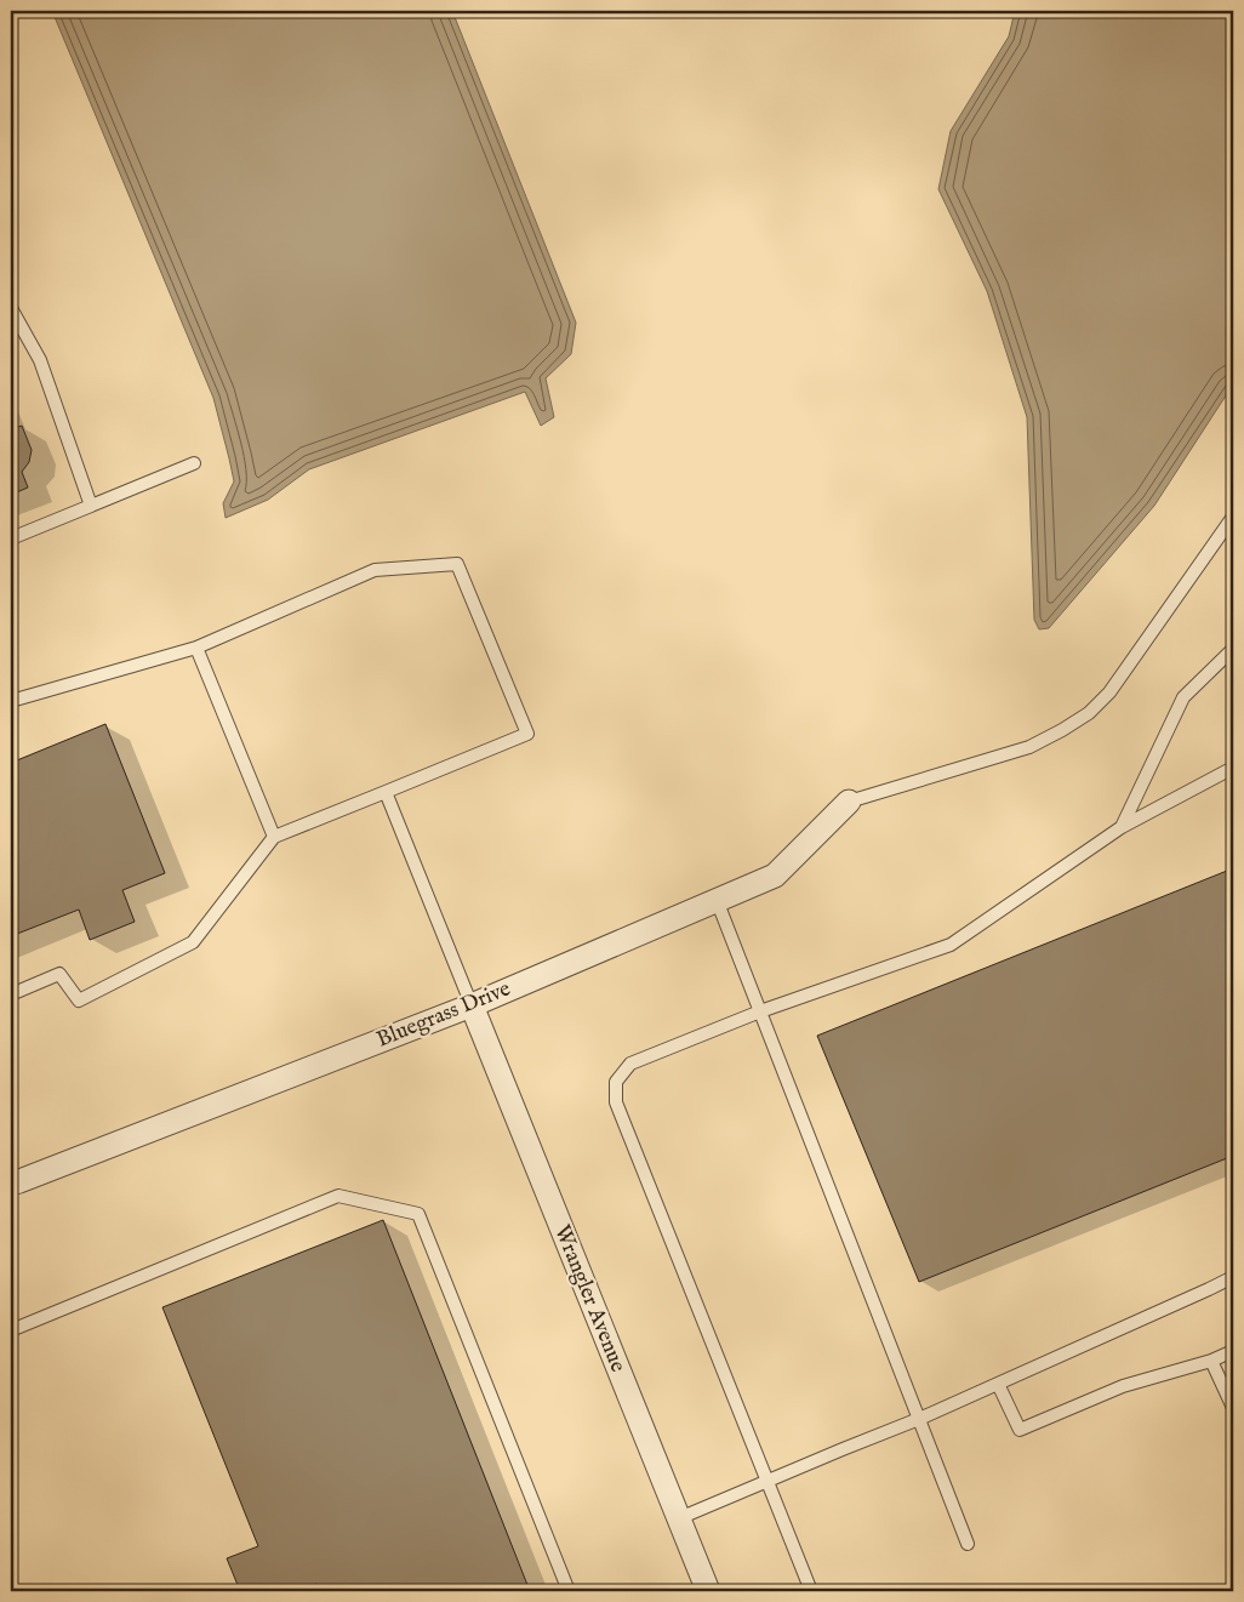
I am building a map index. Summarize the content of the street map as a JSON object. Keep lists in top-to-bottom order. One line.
{"streets":{"street":["Bluegrass Drive","Wrangler Avenue"]},"crossings":[["Bluegrass Drive","Wrangler Avenue"]]}
